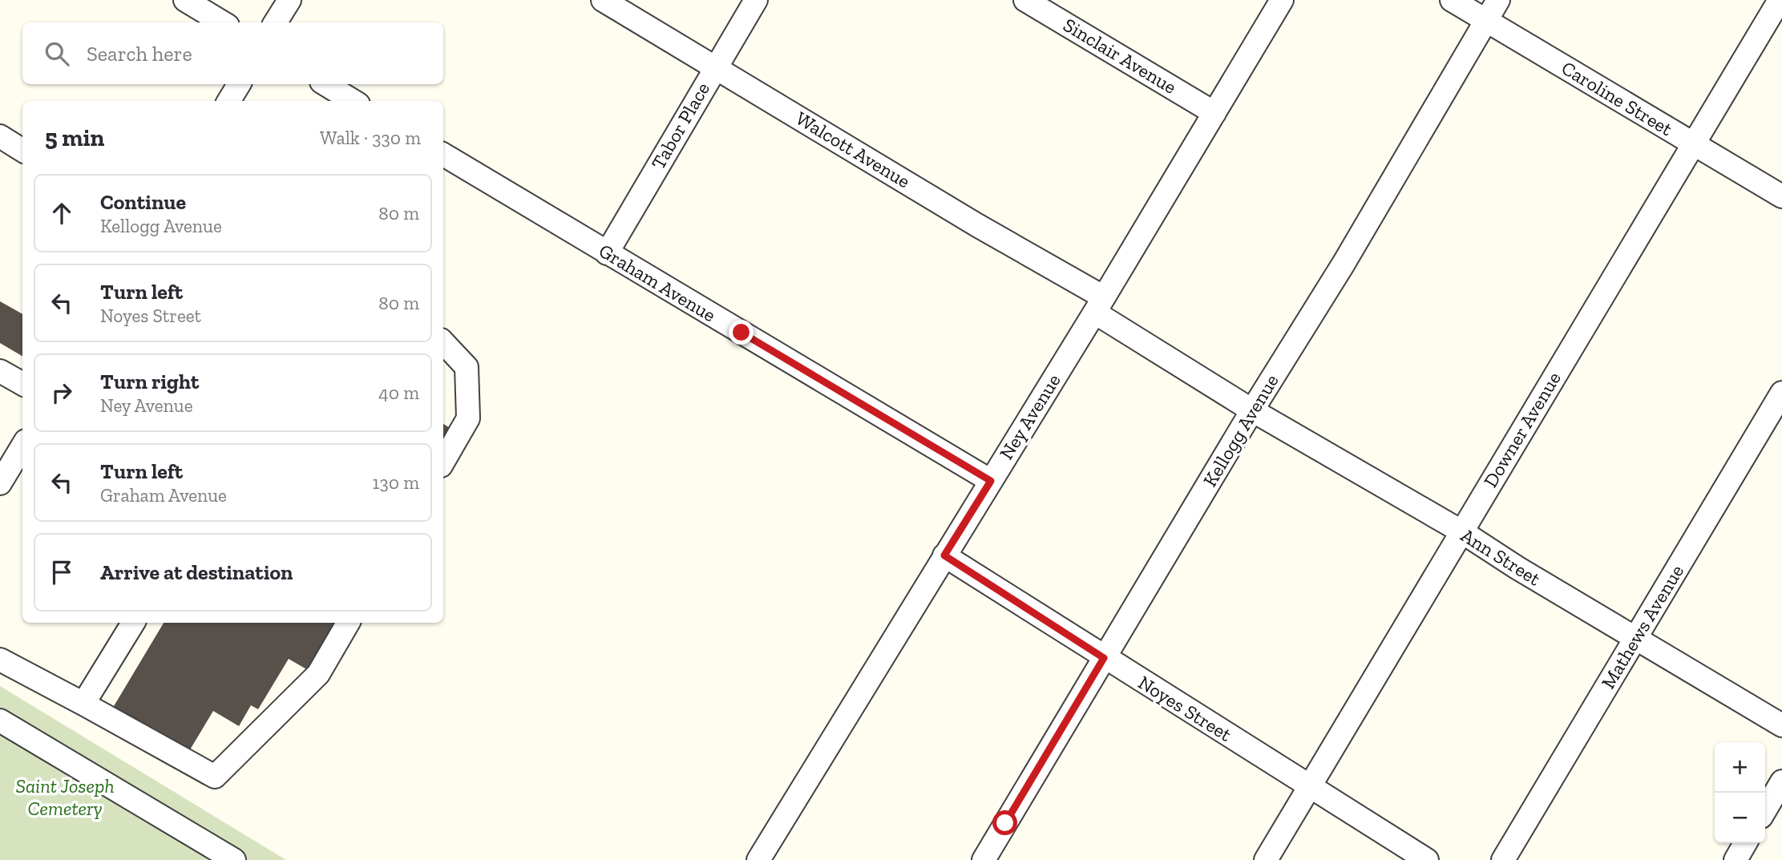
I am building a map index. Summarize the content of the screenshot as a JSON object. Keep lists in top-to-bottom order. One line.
{"streets":{"street":["Sinclair Avenue","Caroline Street","Tabor Place","Walcott Avenue","Graham Avenue","Ney Avenue","Downer Avenue","Kellogg Avenue","Ann Street","Mathews Avenue","Noyes Street"]},"crossings":[["Sinclair Avenue","Ney Avenue"],["Caroline Street","Downer Avenue"],["Caroline Street","Kellogg Avenue"],["Tabor Place","Walcott Avenue"],["Tabor Place","Graham Avenue"],["Walcott Avenue","Ney Avenue"],["Walcott Avenue","Ann Street"],["Graham Avenue","Ney Avenue"],["Ney Avenue","Noyes Street"],["Downer Avenue","Ann Street"],["Downer Avenue","Noyes Street"],["Kellogg Avenue","Ann Street"],["Kellogg Avenue","Noyes Street"],["Ann Street","Mathews Avenue"]],"parks":["Saint Joseph Cemetery"],"page":{"search":"Search here","heading":["5 min","Walk · 330 m"],"list":[["Continue","Kellogg Avenue","80 m"],["Turn left","Noyes Street","80 m"],["Turn right","Ney Avenue","40 m"],["Turn left","Graham Avenue","130 m"],"Arrive at destination"],"map_buttons":["+","−"]}}
